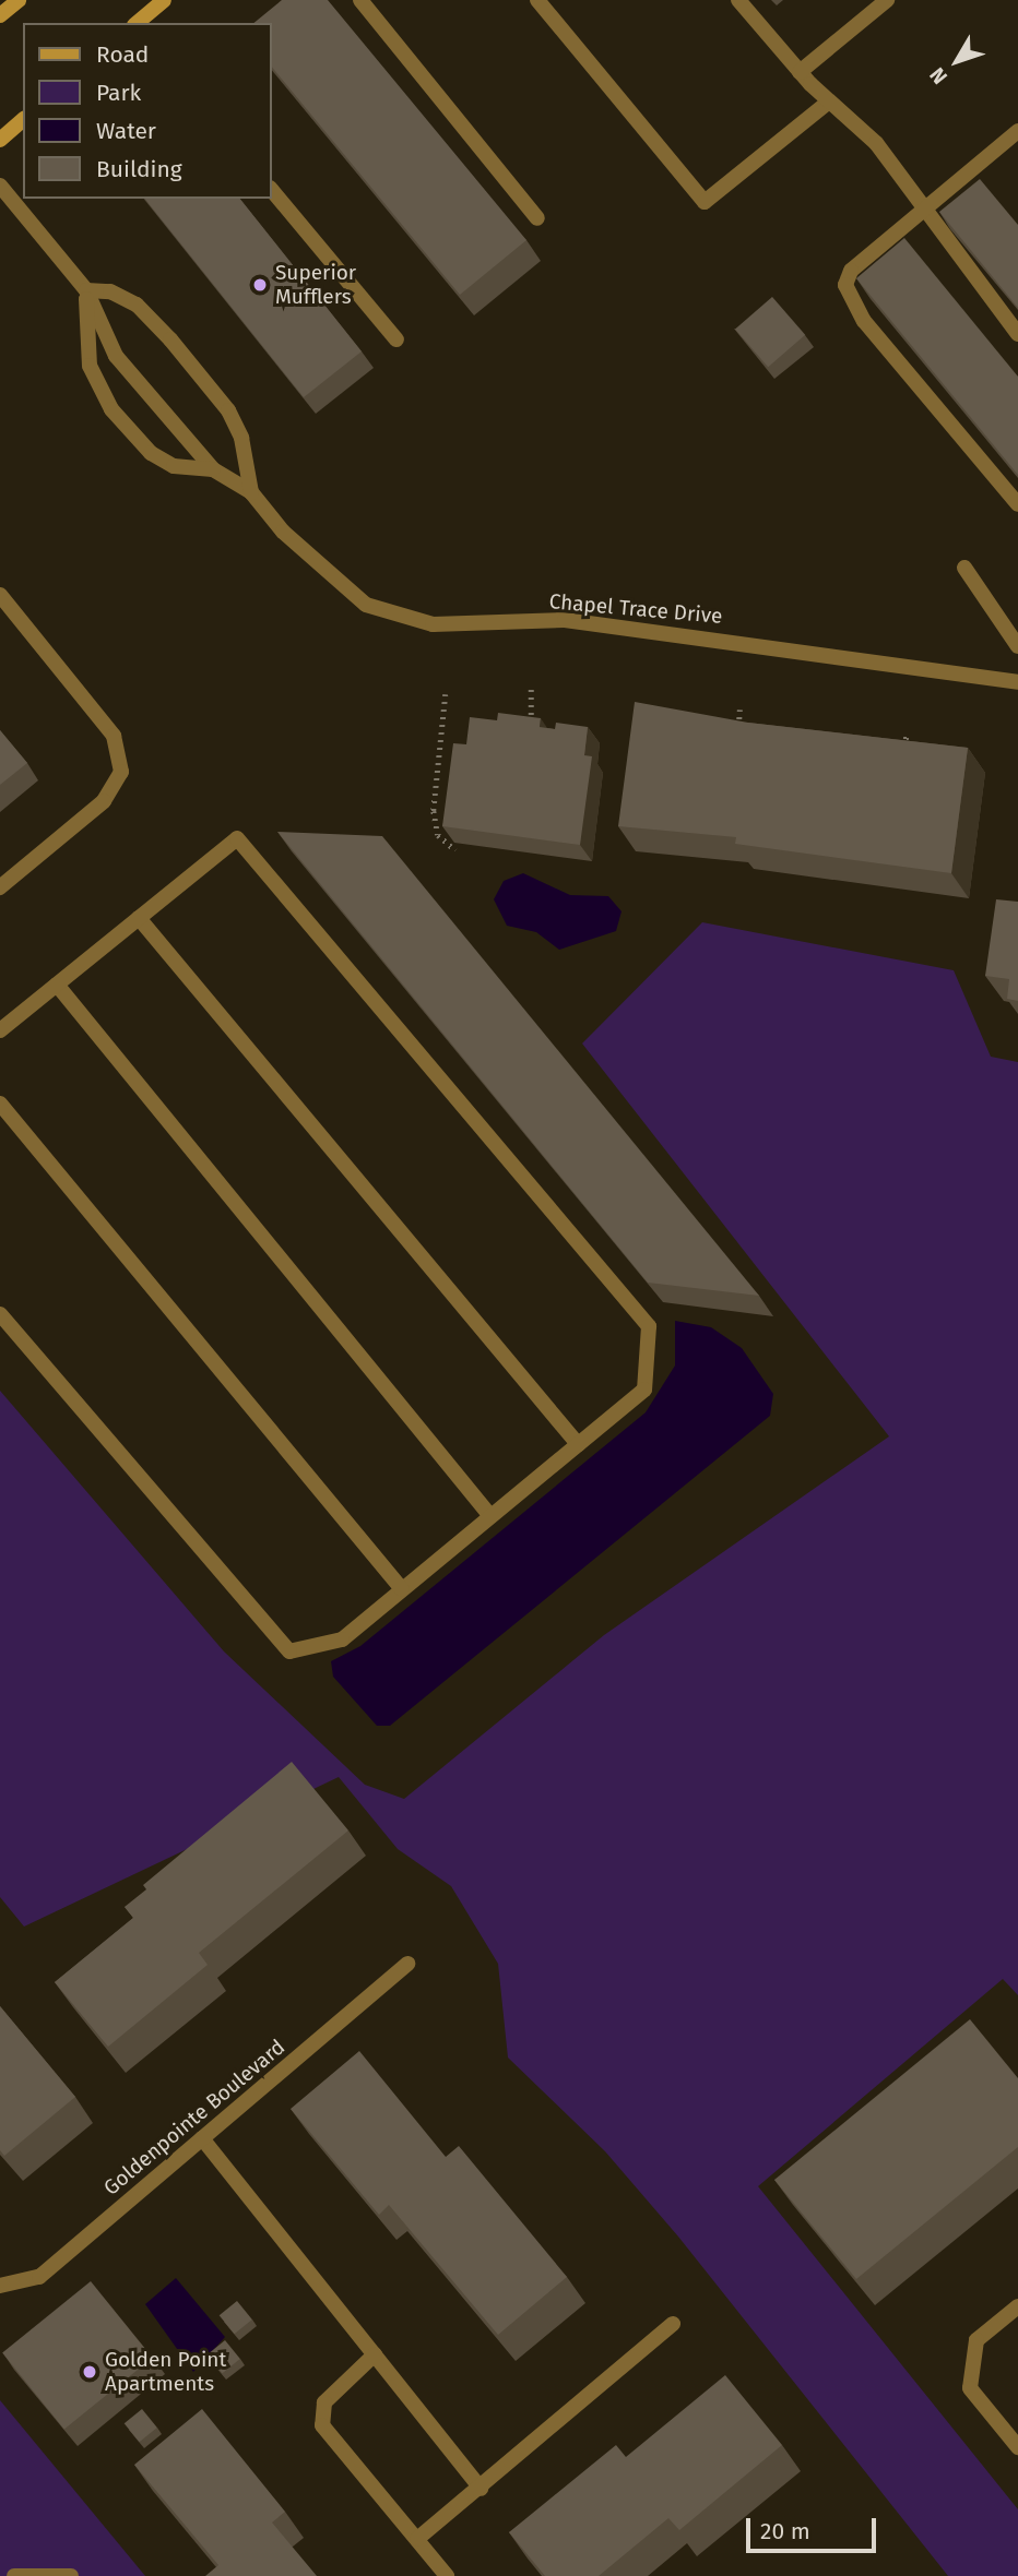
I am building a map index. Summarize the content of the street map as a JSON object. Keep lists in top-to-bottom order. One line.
{"streets":{"lane":["Chapel Trace Drive","Goldenpointe Boulevard"]},"places":["Superior Mufflers","Golden Point Apartments"],"legend":["Road","Park","Water","Building"],"scale_bar":"20 m","north":"bottom left"}
